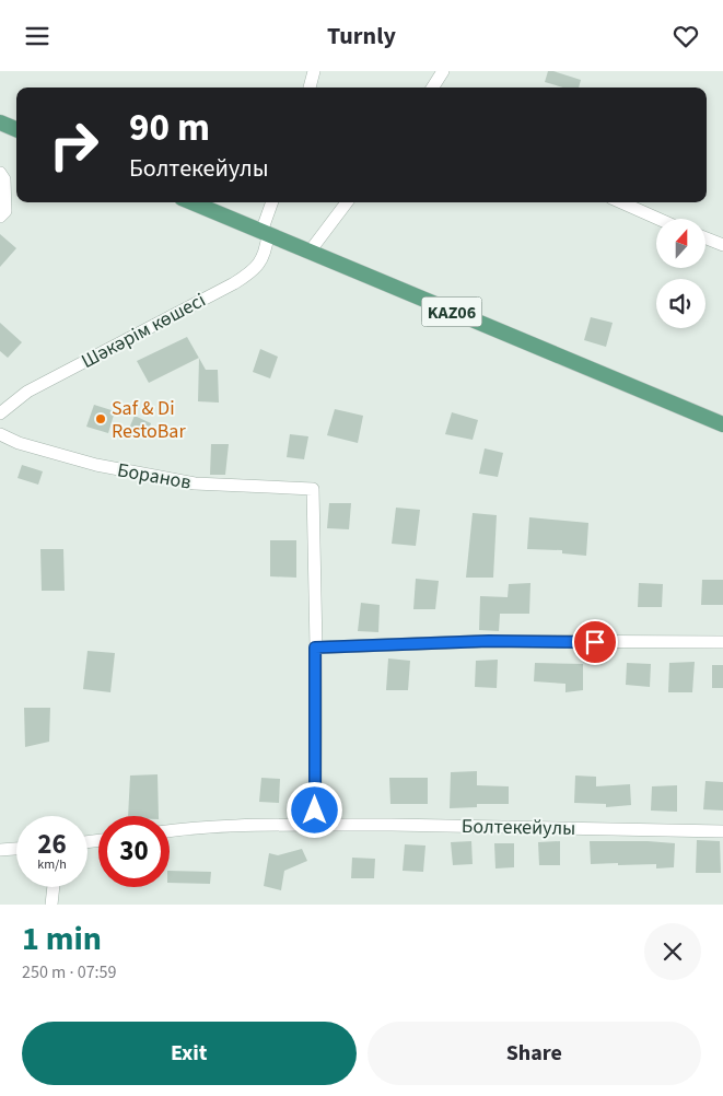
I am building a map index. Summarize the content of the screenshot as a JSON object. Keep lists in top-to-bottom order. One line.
{"streets":{"main road":["KАZ06"],"street":["Шәкәрім көшесі","Боранов","Болтекейулы"]},"crossings":[["KАZ06","Шәкәрім көшесі"]],"places":["Saf & Di RestoBar"],"north":"top","page":{"header":"Turnly","turn":["90 m","Болтекейулы"],"speed":"26 km/h","limit":"30","heading":["1 min","250 m · 07:59"],"buttons":["Exit","Share"]}}
